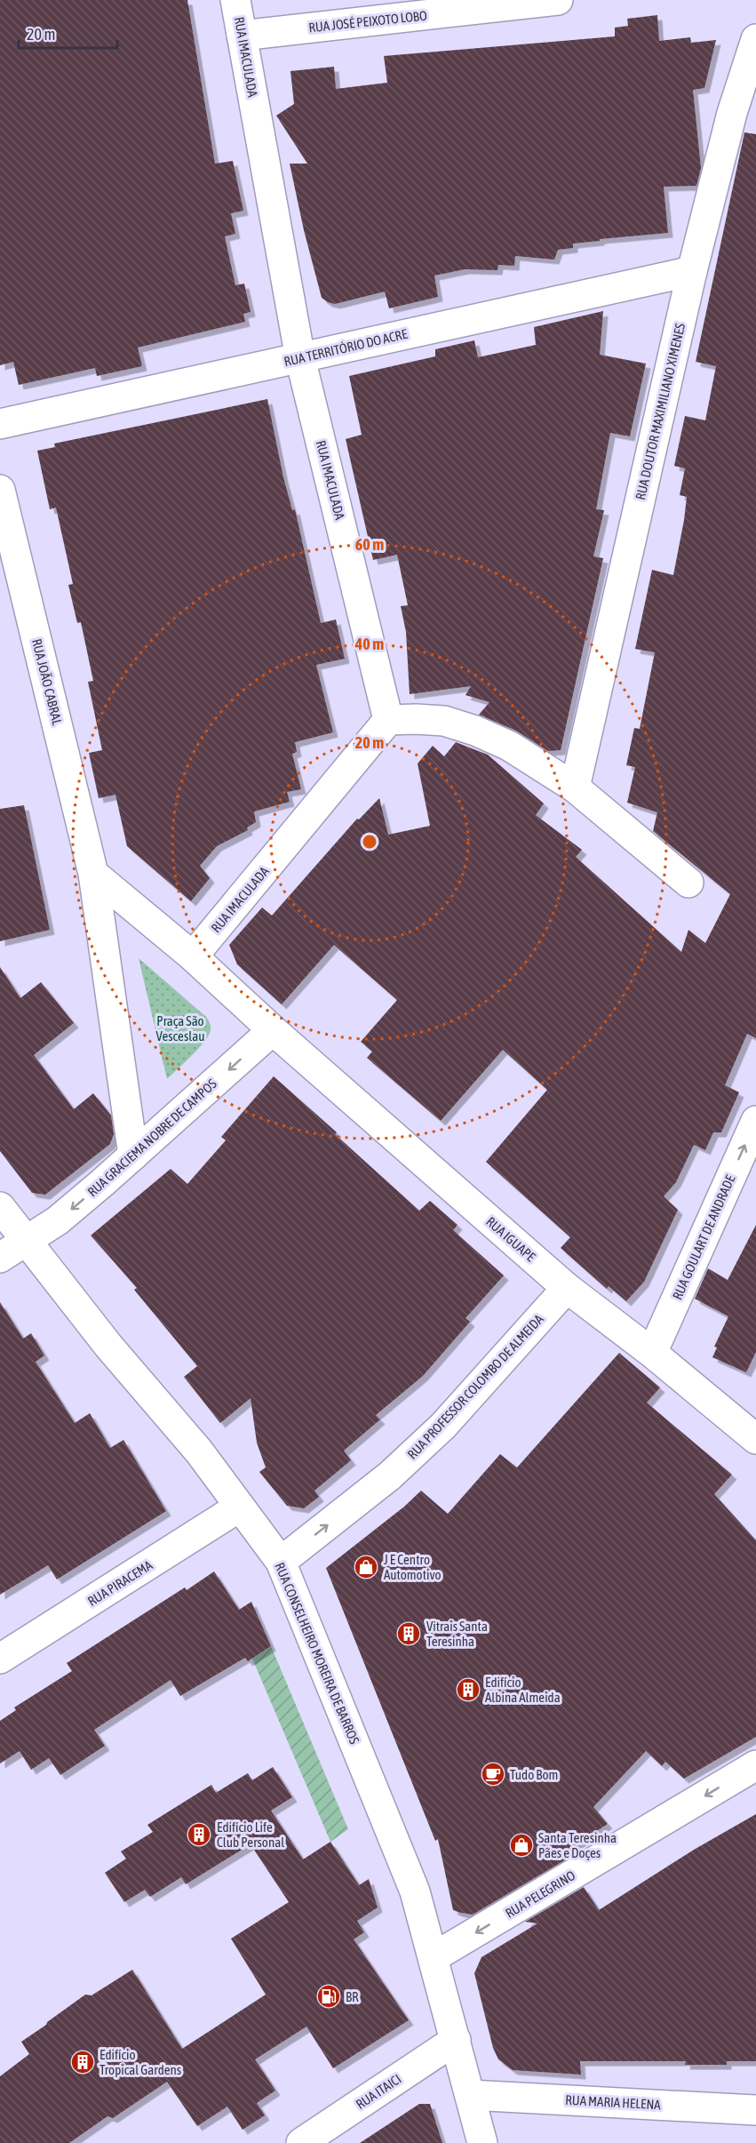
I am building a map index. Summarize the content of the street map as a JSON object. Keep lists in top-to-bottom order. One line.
{"streets":{"street":["RUA JOSÉ PEIXOTO LOBO","RUA IMACULADA","RUA TERRITÓRIO DO ACRE","RUA DOUTOR MAXIMILIANO XIMENES","RUA JOÃO CABRAL","RUA GRACIEMA NOBRE DE CAMPOS","RUA GOULART DE ANDRADE","RUA IGUAPE","RUA PROFESSOR COLOMBO DE ALMEIDA","RUA PIRACEMA","RUA CONSELHEIRO MOREIRA DE BARROS","RUA PELEGRINO","RUA ITAICI","RUA MARIA HELENA"]},"crossings":[["RUA JOSÉ PEIXOTO LOBO","RUA IMACULADA"],["RUA IMACULADA","RUA TERRITÓRIO DO ACRE"],["RUA TERRITÓRIO DO ACRE","RUA DOUTOR MAXIMILIANO XIMENES"],["RUA GRACIEMA NOBRE DE CAMPOS","RUA IGUAPE"],["RUA GRACIEMA NOBRE DE CAMPOS","RUA CONSELHEIRO MOREIRA DE BARROS"],["RUA GOULART DE ANDRADE","RUA IGUAPE"],["RUA IGUAPE","RUA PROFESSOR COLOMBO DE ALMEIDA"],["RUA PROFESSOR COLOMBO DE ALMEIDA","RUA CONSELHEIRO MOREIRA DE BARROS"],["RUA PIRACEMA","RUA CONSELHEIRO MOREIRA DE BARROS"],["RUA CONSELHEIRO MOREIRA DE BARROS","RUA PELEGRINO"],["RUA CONSELHEIRO MOREIRA DE BARROS","RUA ITAICI"],["RUA CONSELHEIRO MOREIRA DE BARROS","RUA MARIA HELENA"]],"one_way":["RUA GRACIEMA NOBRE DE CAMPOS","RUA GOULART DE ANDRADE","RUA PROFESSOR COLOMBO DE ALMEIDA","RUA PELEGRINO"],"parks":["Praça São Vesceslau"],"places":{"shop":["J E Centro Automotivo","Santa Teresinha Pães e Doçes"],"building":["Vitrais Santa Teresinha","Edifício Albina Almeida","Edifício Life Club Personal","Edifício Tropical Gardens"],"cafe":["Tudo Bom"],"fuel station":["BR"]},"scale_bar":"20 m","rings":["60 m","40 m","20 m"]}
